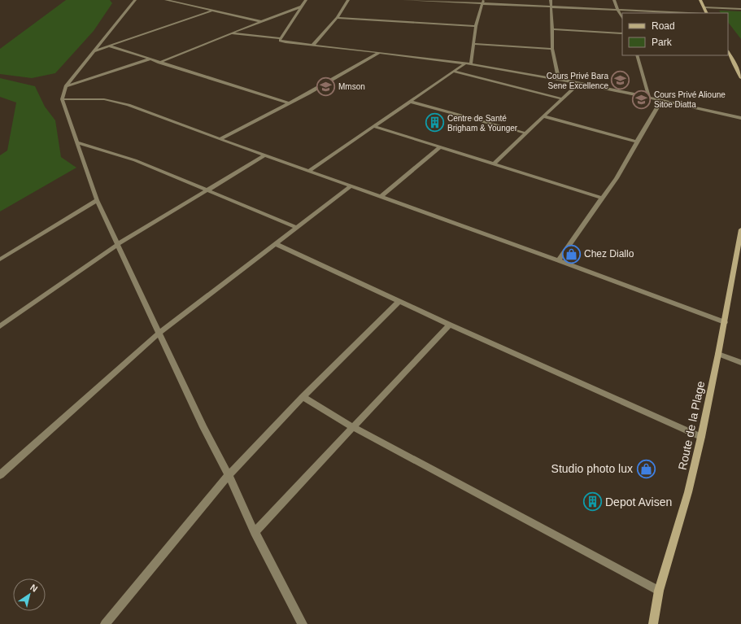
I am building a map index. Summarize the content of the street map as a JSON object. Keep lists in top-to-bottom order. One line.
{"streets":{"main road":["Route de la Plage"]},"places":{"school or university":["Cours Privé Bara Sene Excellence","Mmson","Cours Privé Alioune Sitoe Diatta"],"building":["Centre de Santé Brigham & Younger","Depot Avisen"],"shop":["Chez Diallo","Studio photo lux"]},"legend":["Road","Park"],"north":"top right"}
